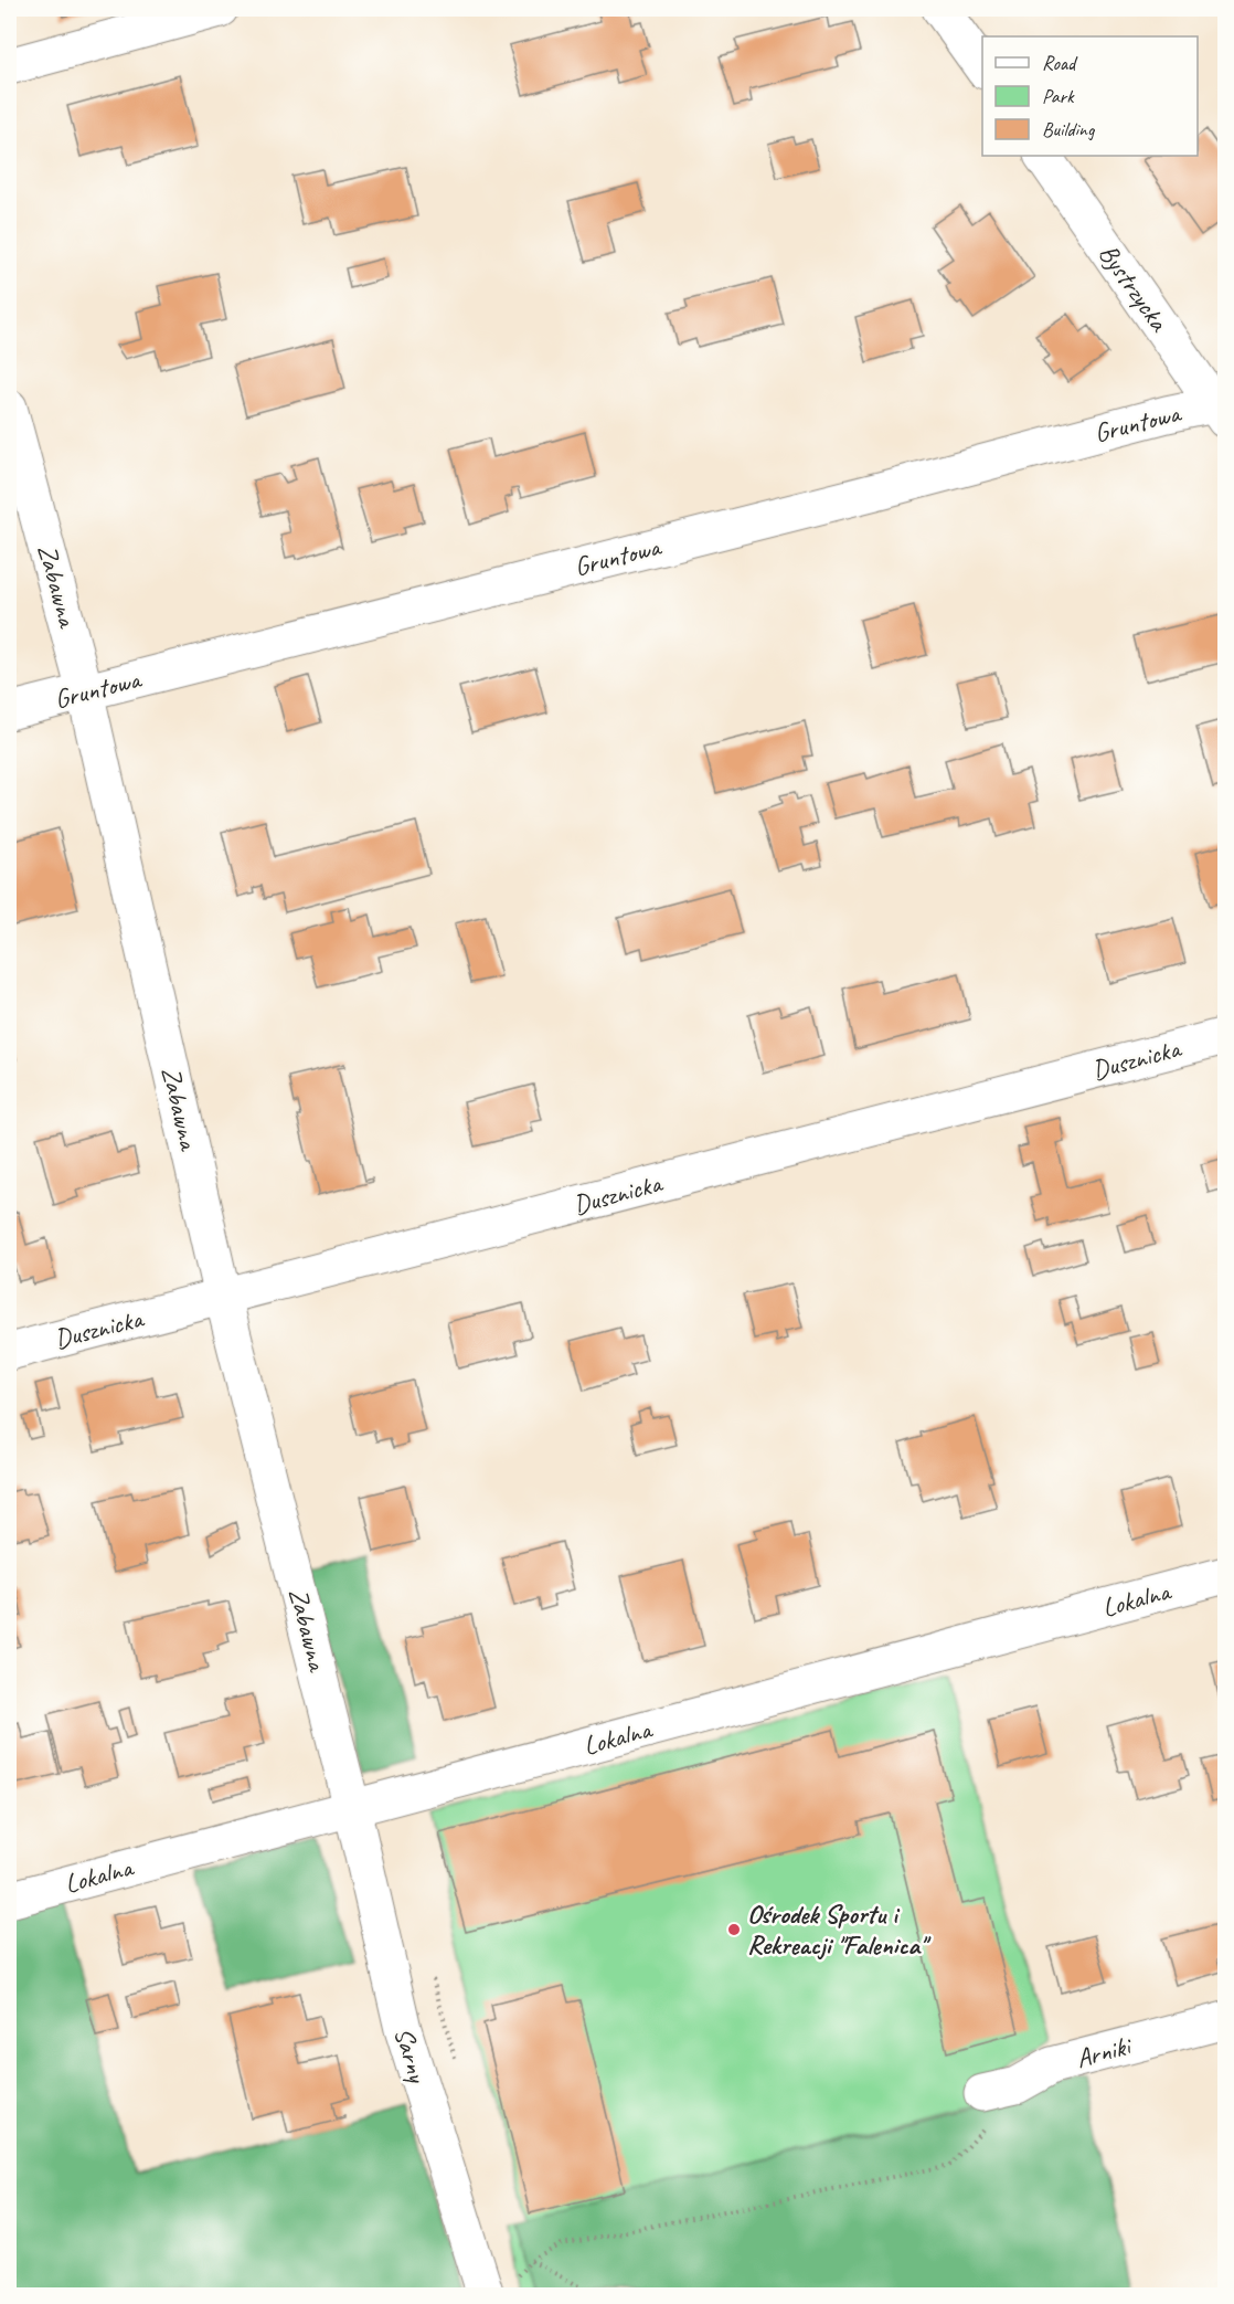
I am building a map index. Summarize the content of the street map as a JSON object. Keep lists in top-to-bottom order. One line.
{"streets":{"street":["Bystrzycka","Gruntowa","Zabawna","Dusznicka","Lokalna","Arniki","Sarny"]},"crossings":[["Bystrzycka","Gruntowa"],["Gruntowa","Zabawna"],["Zabawna","Dusznicka"],["Zabawna","Lokalna"],["Zabawna","Sarny"],["Lokalna","Sarny"]],"places":["Ośrodek Sportu i Rekreacji \"Falenica\""],"legend":["Road","Park","Building"]}
